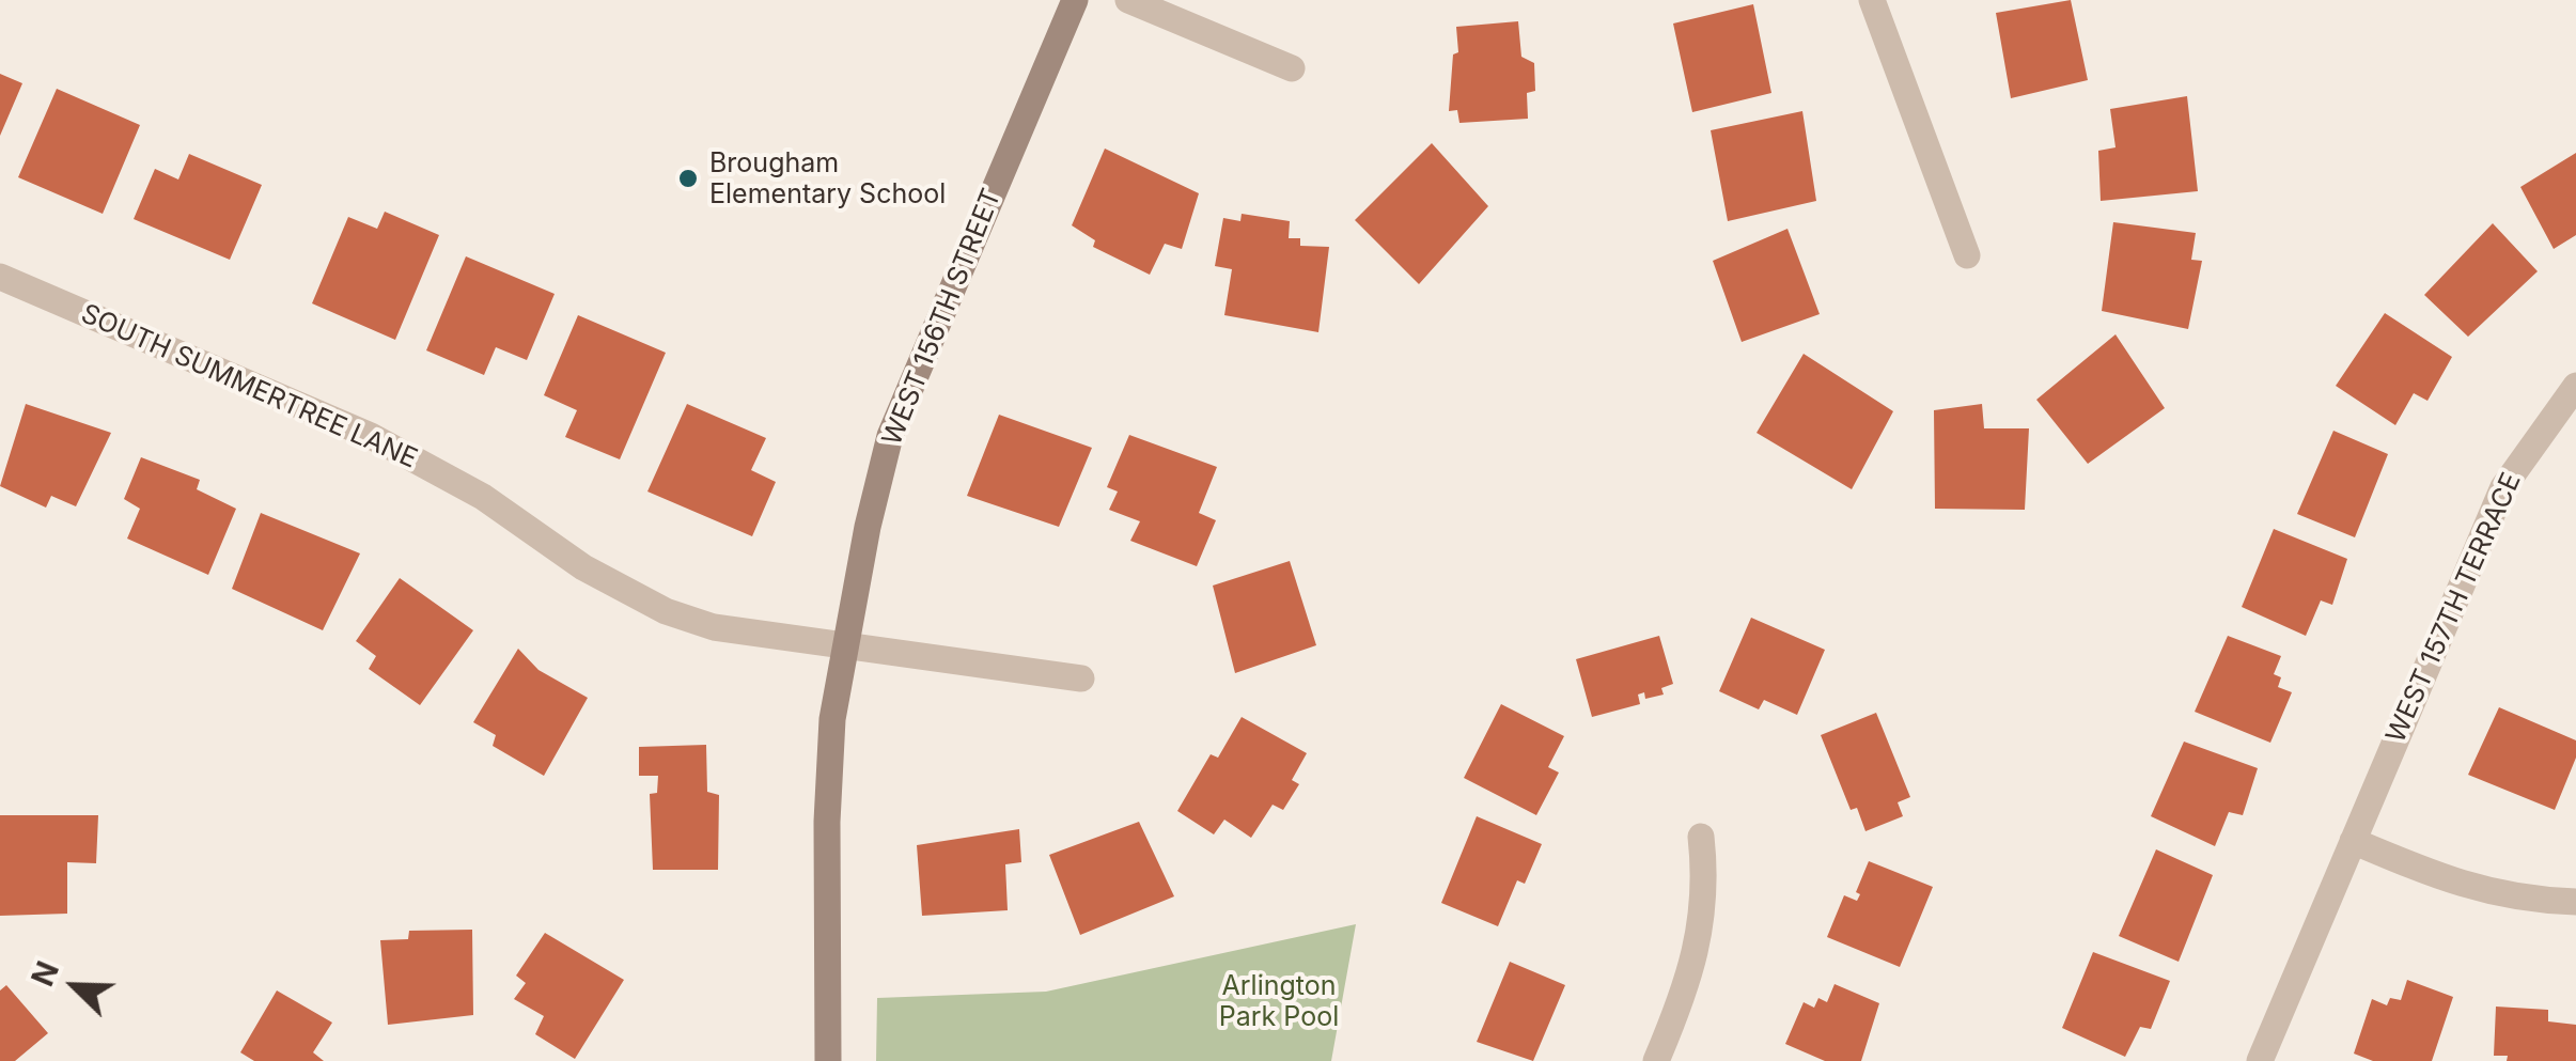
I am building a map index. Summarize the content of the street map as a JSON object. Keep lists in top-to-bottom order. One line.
{"streets":{"street":["WEST 156TH STREET","SOUTH SUMMERTREE LANE","WEST 157TH TERRACE"]},"crossings":[["WEST 156TH STREET","SOUTH SUMMERTREE LANE"]],"parks":["Arlington Park Pool"],"places":["Brougham Elementary School"],"north":"top left"}
